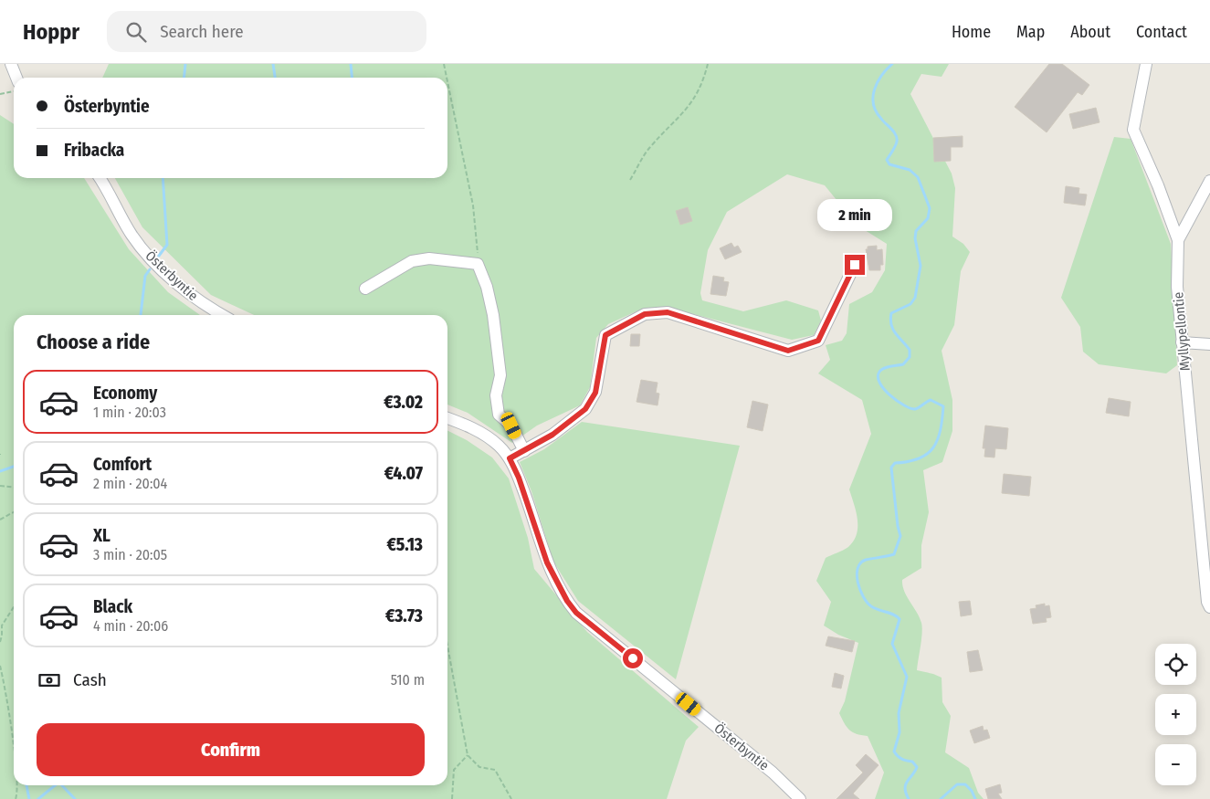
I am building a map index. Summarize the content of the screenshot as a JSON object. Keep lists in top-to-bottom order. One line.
{"streets":{"street":["Österbyntie","Myllypellontie"]},"page":{"header":"Hoppr","search":"Search here","nav":["Home","Map","About","Contact"],"banner":["Österbyntie","Fribacka"],"bubble":"2 min","heading":"Choose a ride","list":[{"name":"Economy","note":"1 min · 20:03","value":"€3.02"},{"name":"Comfort","note":"2 min · 20:04","value":"€4.07"},{"name":"XL","note":"3 min · 20:05","value":"€5.13"},{"name":"Black","note":"4 min · 20:06","value":"€3.73"}],"map_buttons":["+","−"],"pay":["Cash","510 m"],"buttons":"Confirm"}}
